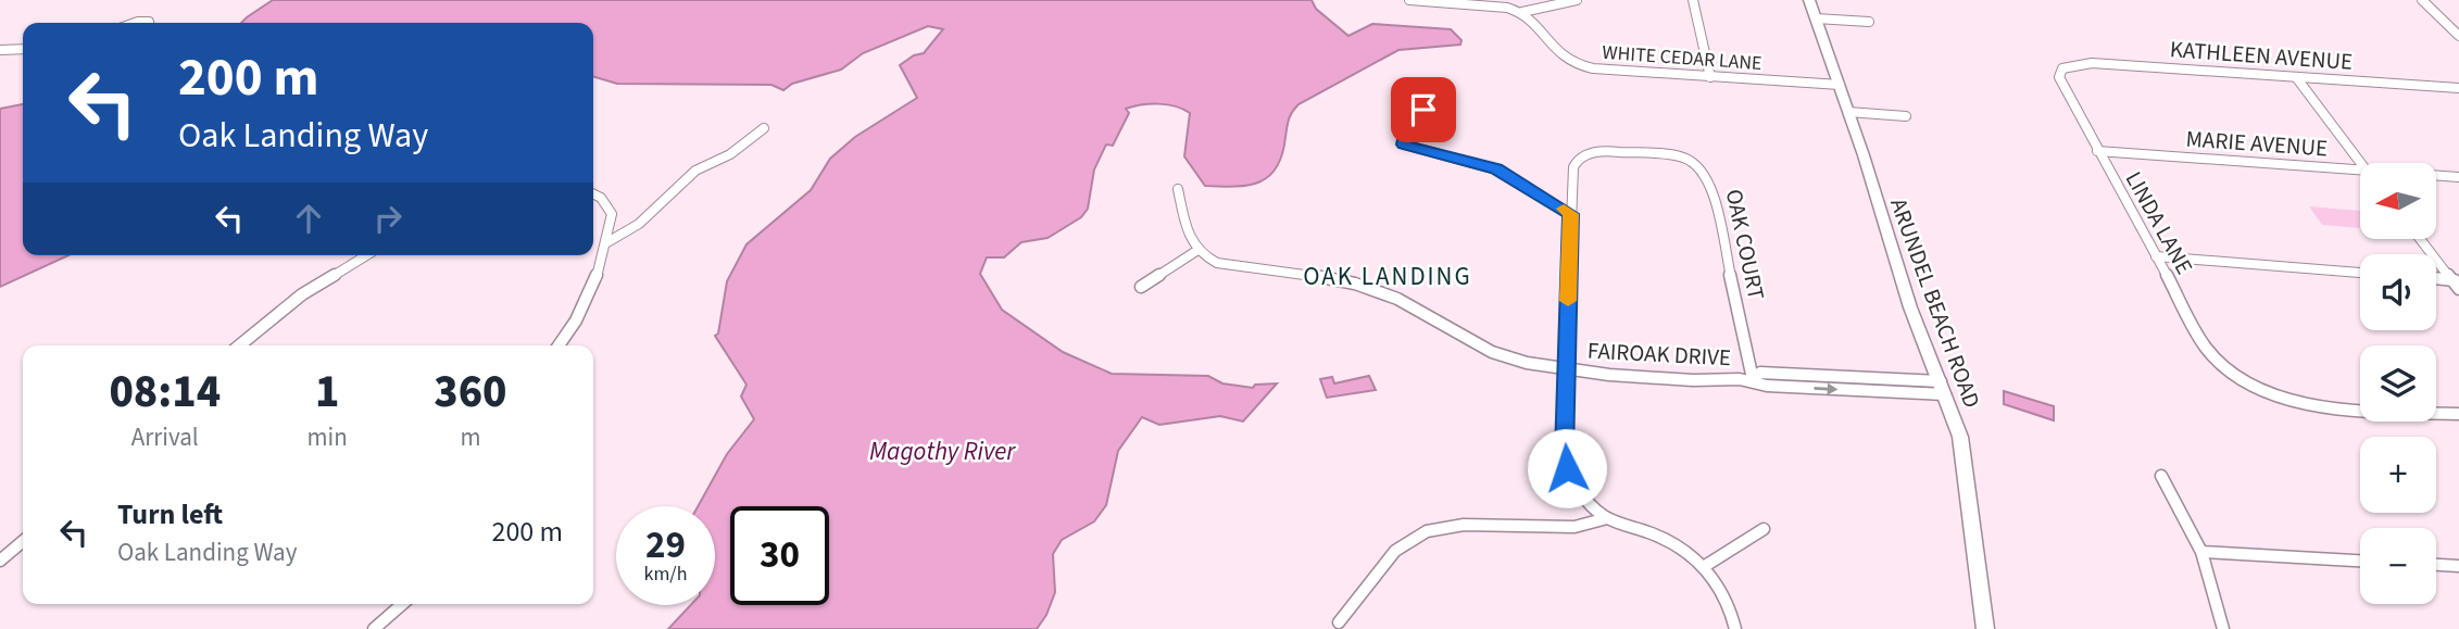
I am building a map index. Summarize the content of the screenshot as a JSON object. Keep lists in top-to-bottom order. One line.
{"streets":{"street":["KATHLEEN AVENUE","WHITE CEDAR LANE","MARIE AVENUE","LINDA LANE","OAK COURT","ARUNDEL BEACH ROAD","FAIROAK DRIVE"]},"crossings":[["KATHLEEN AVENUE","LINDA LANE"],["WHITE CEDAR LANE","ARUNDEL BEACH ROAD"],["MARIE AVENUE","LINDA LANE"],["OAK COURT","FAIROAK DRIVE"],["ARUNDEL BEACH ROAD","FAIROAK DRIVE"]],"districts":["OAK LANDING"],"water":["Magothy River"],"north":"left","page":{"turn":["200 m","Oak Landing Way"],"map_buttons":["+","−"],"eta":["08:14","Arrival","1","min","360","m"],"list":[{"name":"Turn left","note":"Oak Landing Way","value":"200 m"}],"speed":"29 km/h","limit":"30"}}
